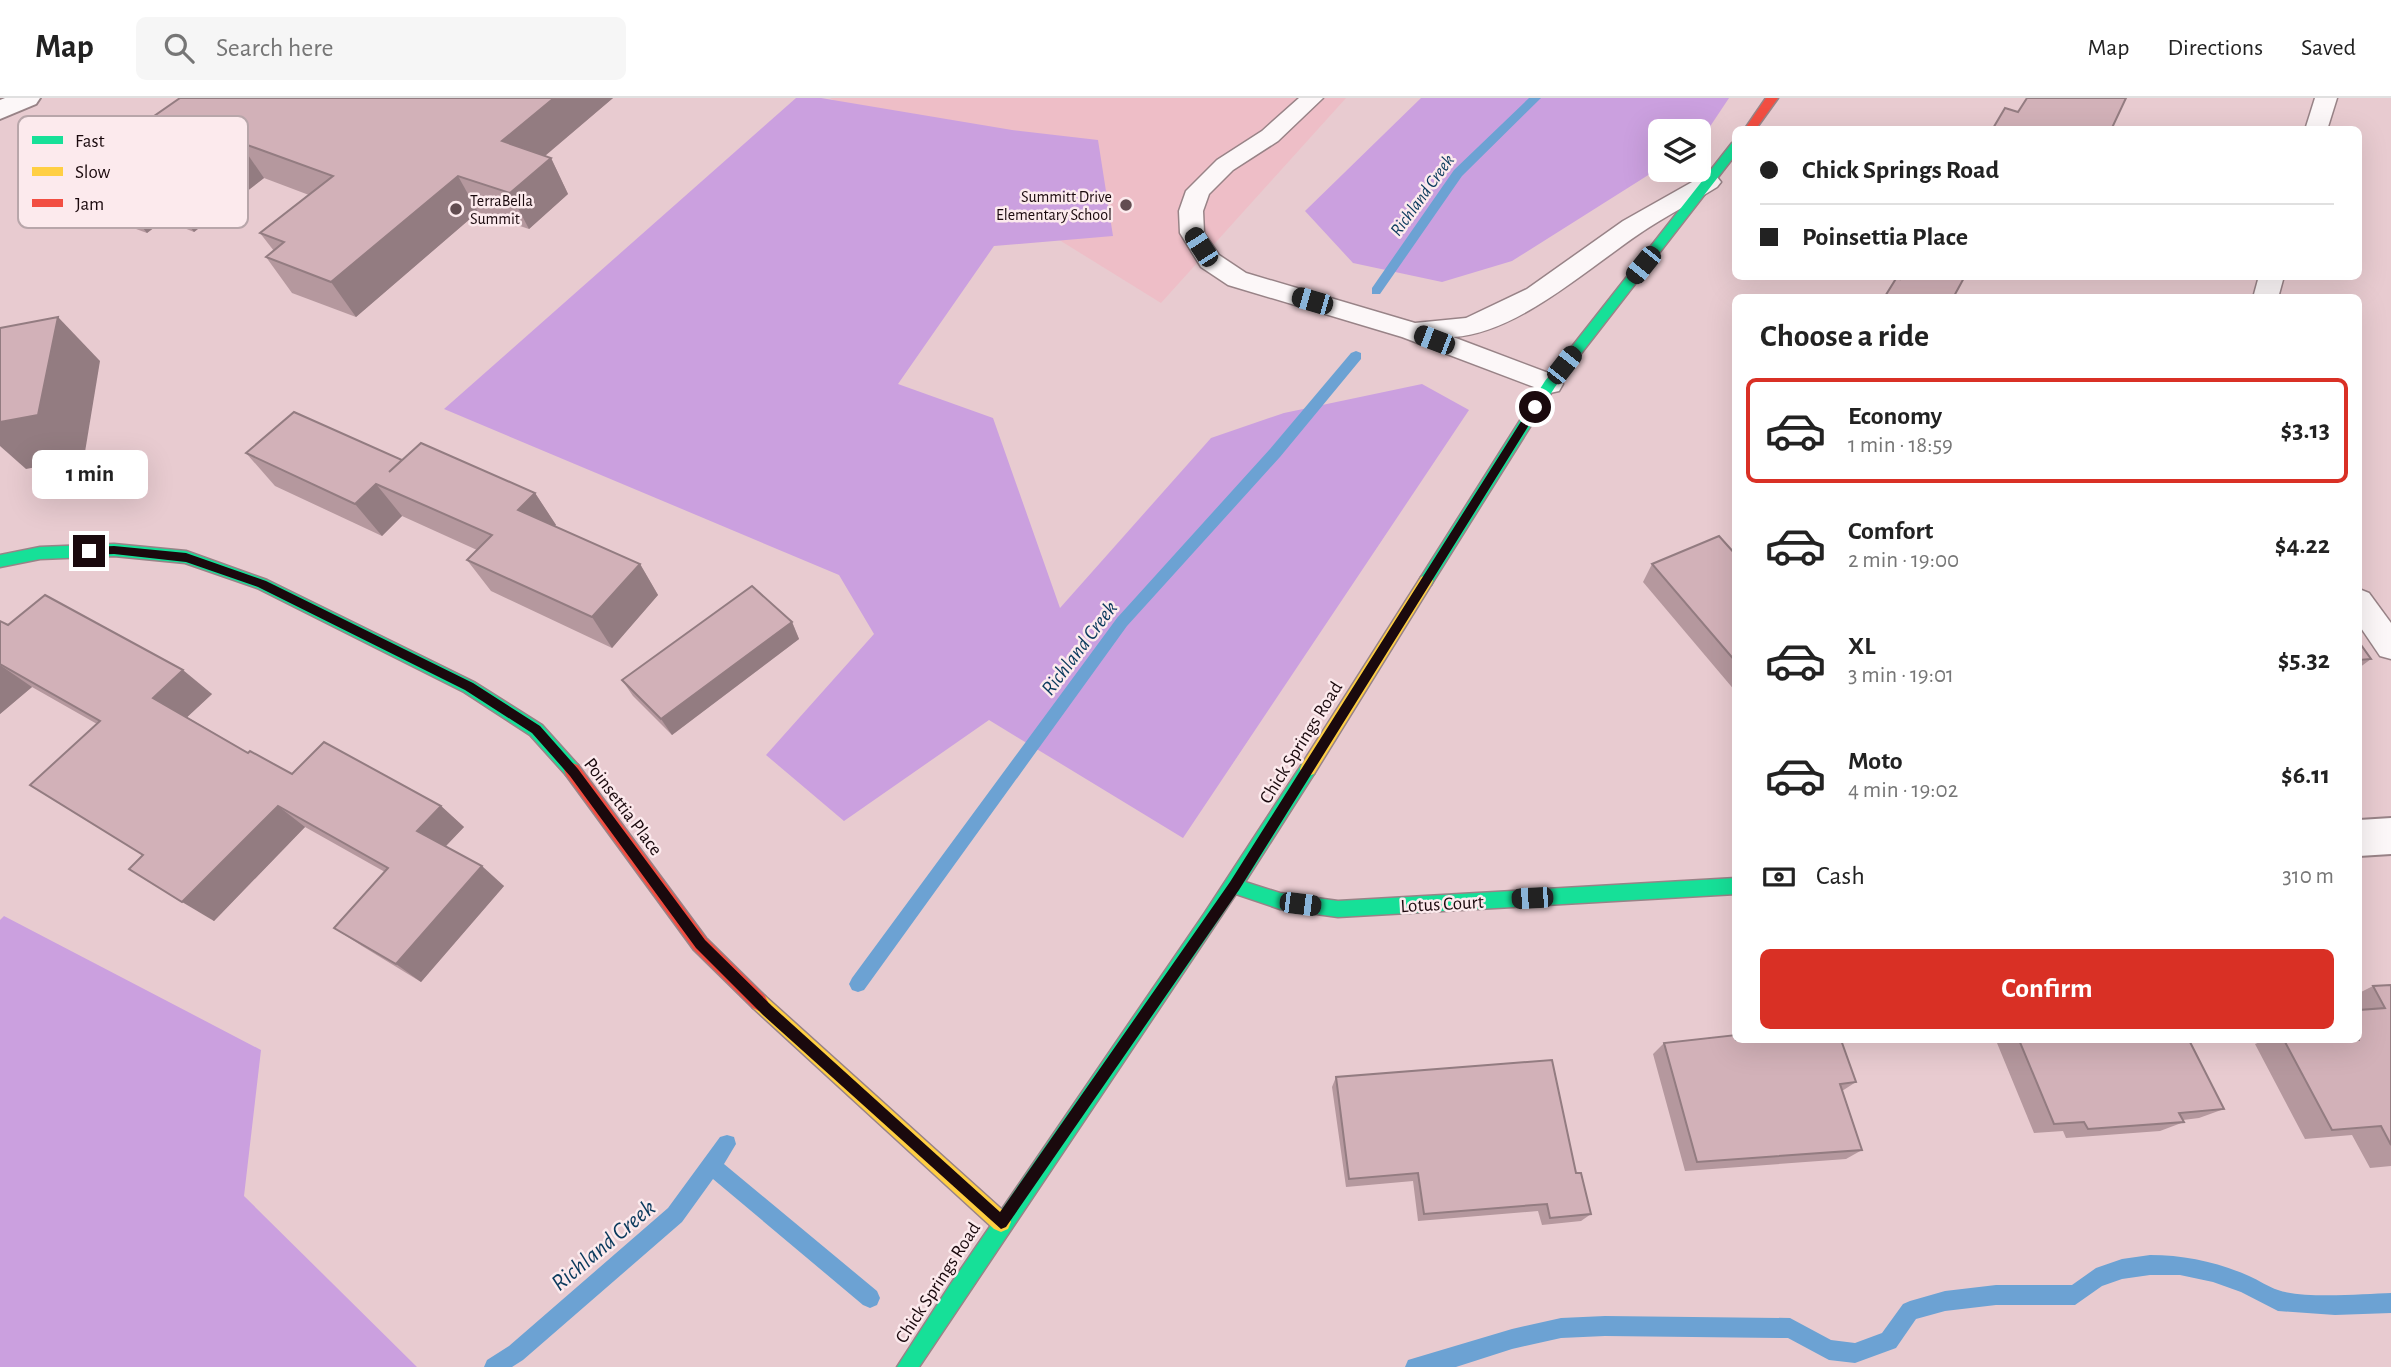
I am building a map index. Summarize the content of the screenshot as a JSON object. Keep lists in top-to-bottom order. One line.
{"streets":{"street":["Chick Springs Road","Poinsettia Place","Lotus Court"]},"crossings":[["Chick Springs Road","Poinsettia Place"],["Chick Springs Road","Lotus Court"]],"water":["Richland Creek"],"places":["Summitt Drive Elementary School","TerraBella Summit"],"legend":["Fast","Slow","Jam"],"page":{"header":"Map","search":"Search here","nav":["Map","Directions","Saved"],"banner":["Chick Springs Road","Poinsettia Place"],"heading":"Choose a ride","list":[{"name":"Economy","note":"1 min · 18:59","value":"$3.13"},{"name":"Comfort","note":"2 min · 19:00","value":"$4.22"},{"name":"XL","note":"3 min · 19:01","value":"$5.32"},{"name":"Moto","note":"4 min · 19:02","value":"$6.11"}],"bubble":"1 min","pay":["Cash","310 m"],"buttons":"Confirm"}}
